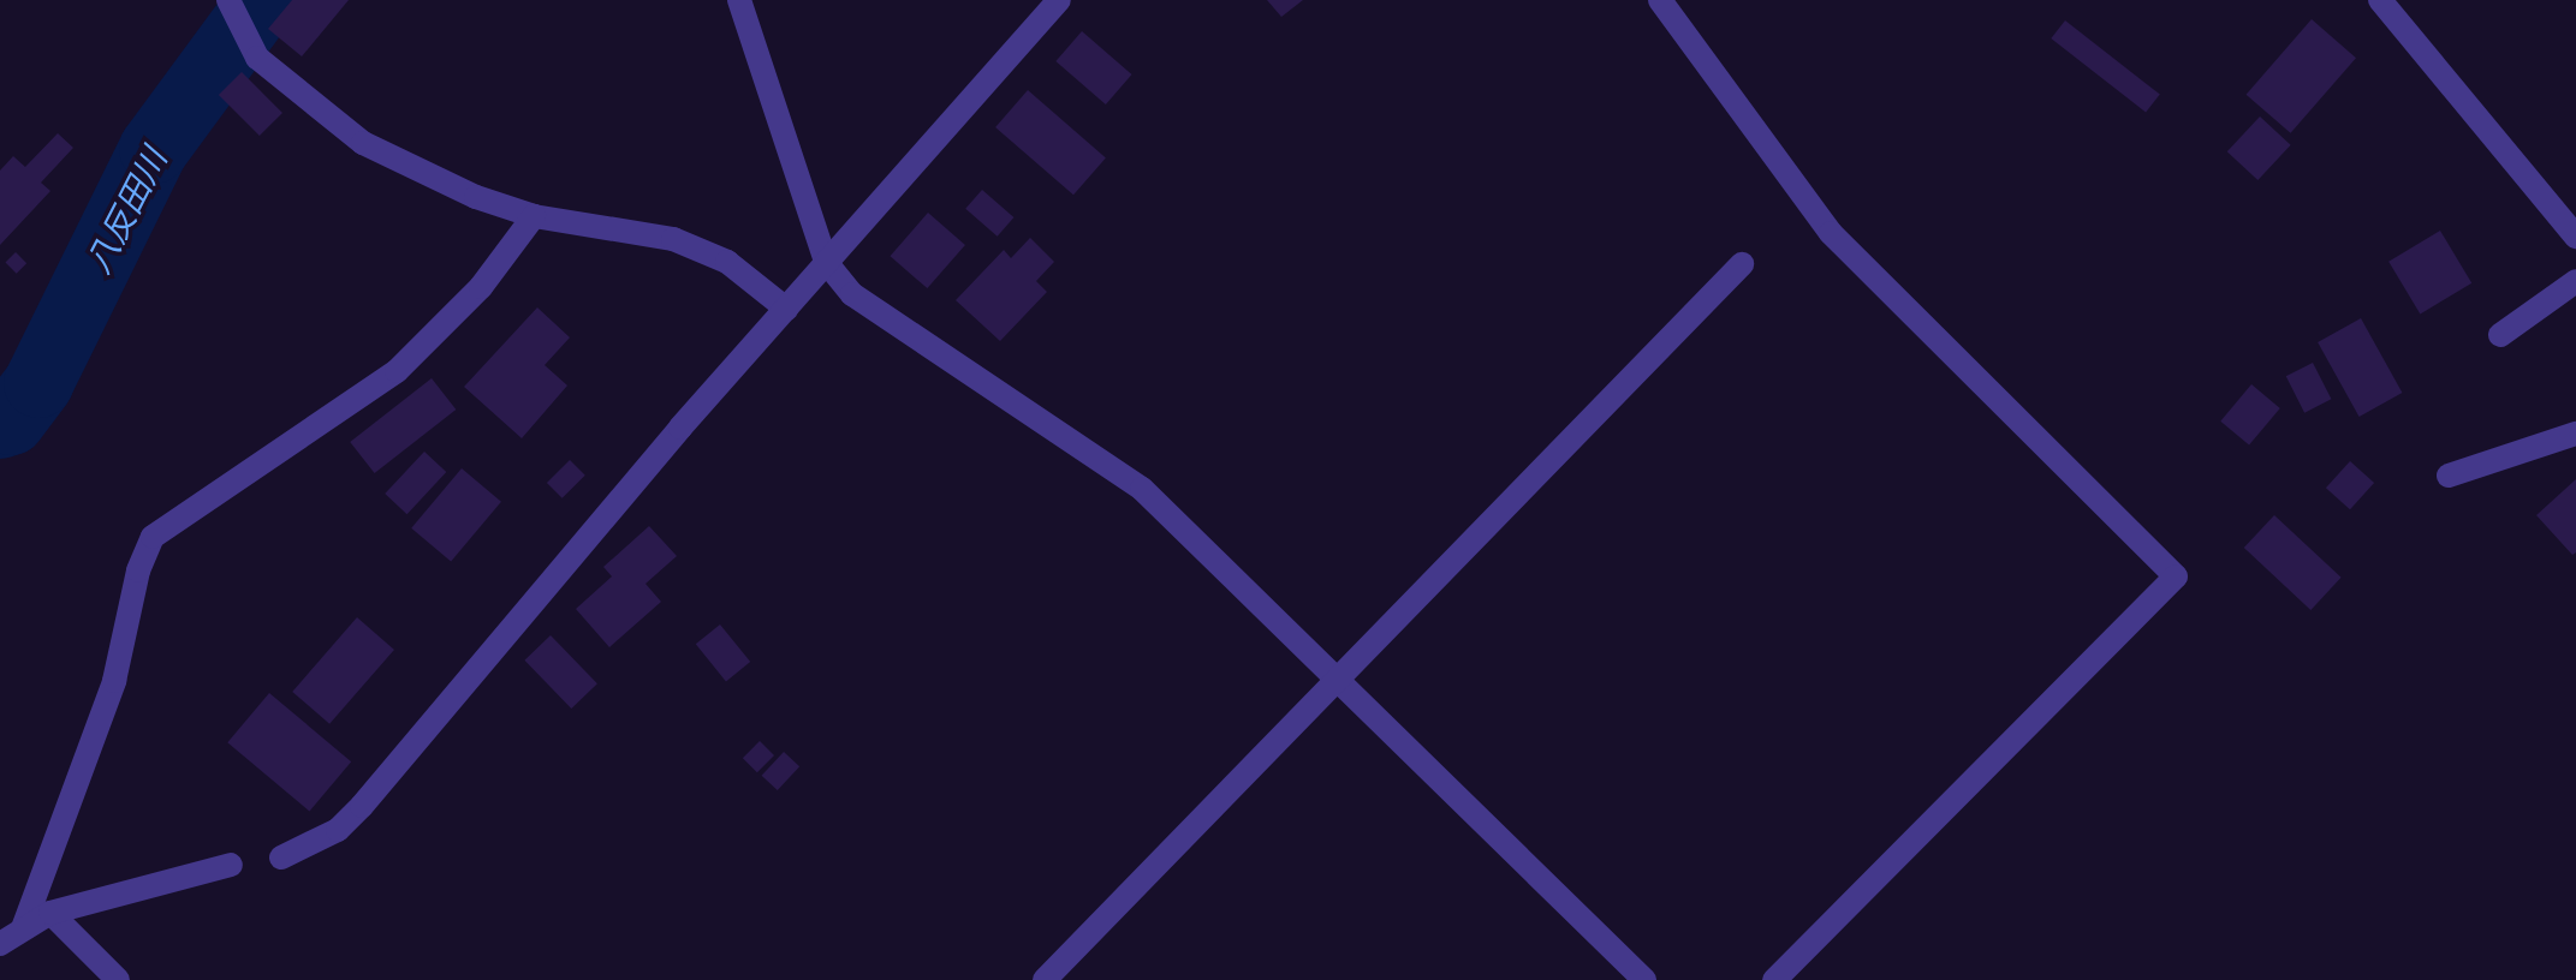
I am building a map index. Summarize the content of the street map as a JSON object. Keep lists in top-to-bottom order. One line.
{"water":["八反田川"]}
